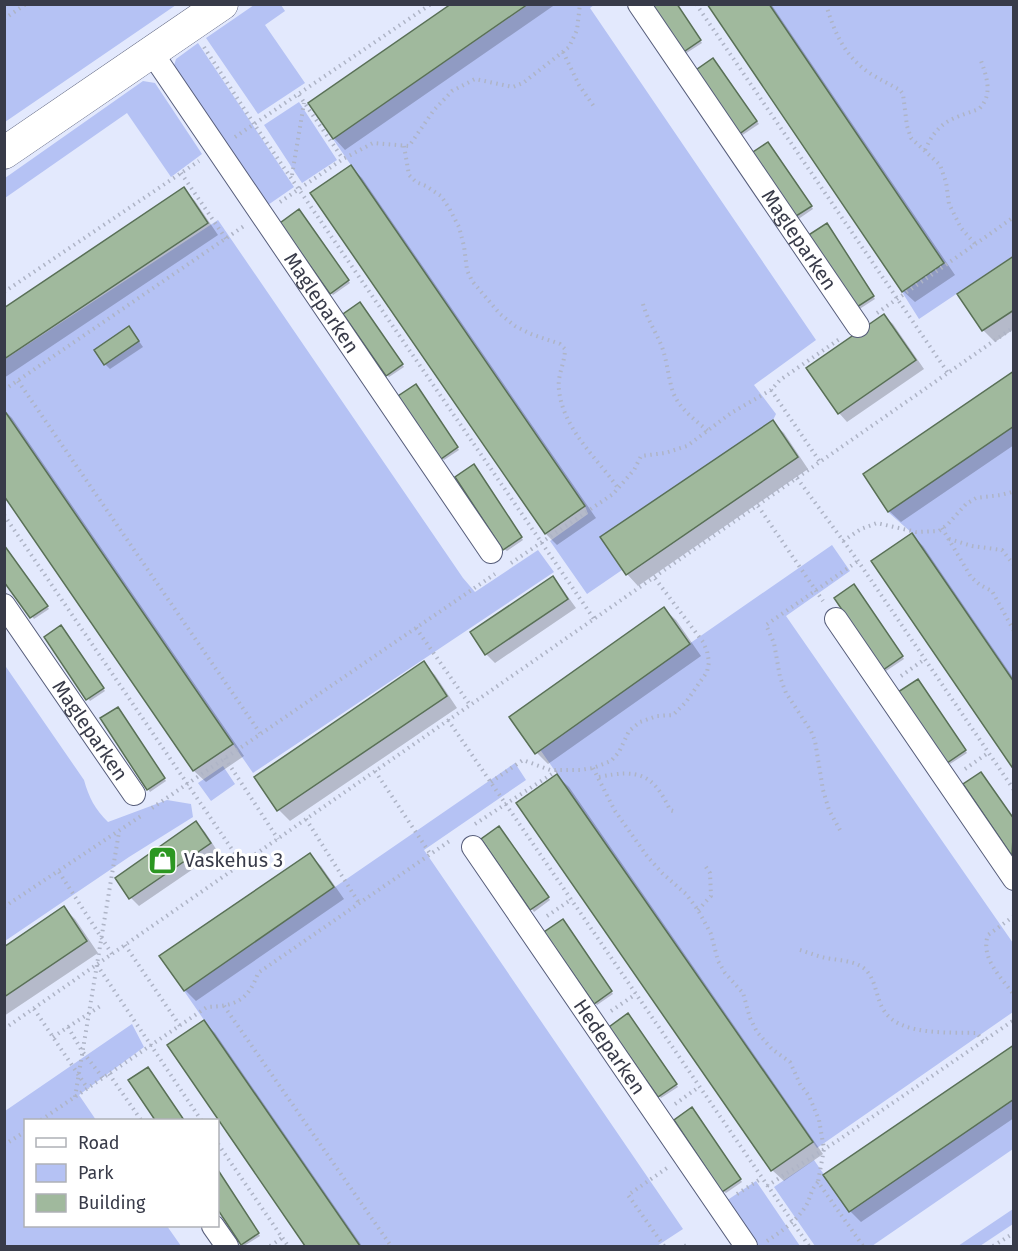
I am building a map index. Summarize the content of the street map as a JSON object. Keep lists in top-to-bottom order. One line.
{"streets":{"street":["Magleparken","Hedeparken"]},"places":{"shop":["Vaskehus 3"]},"legend":["Road","Park","Building"]}
